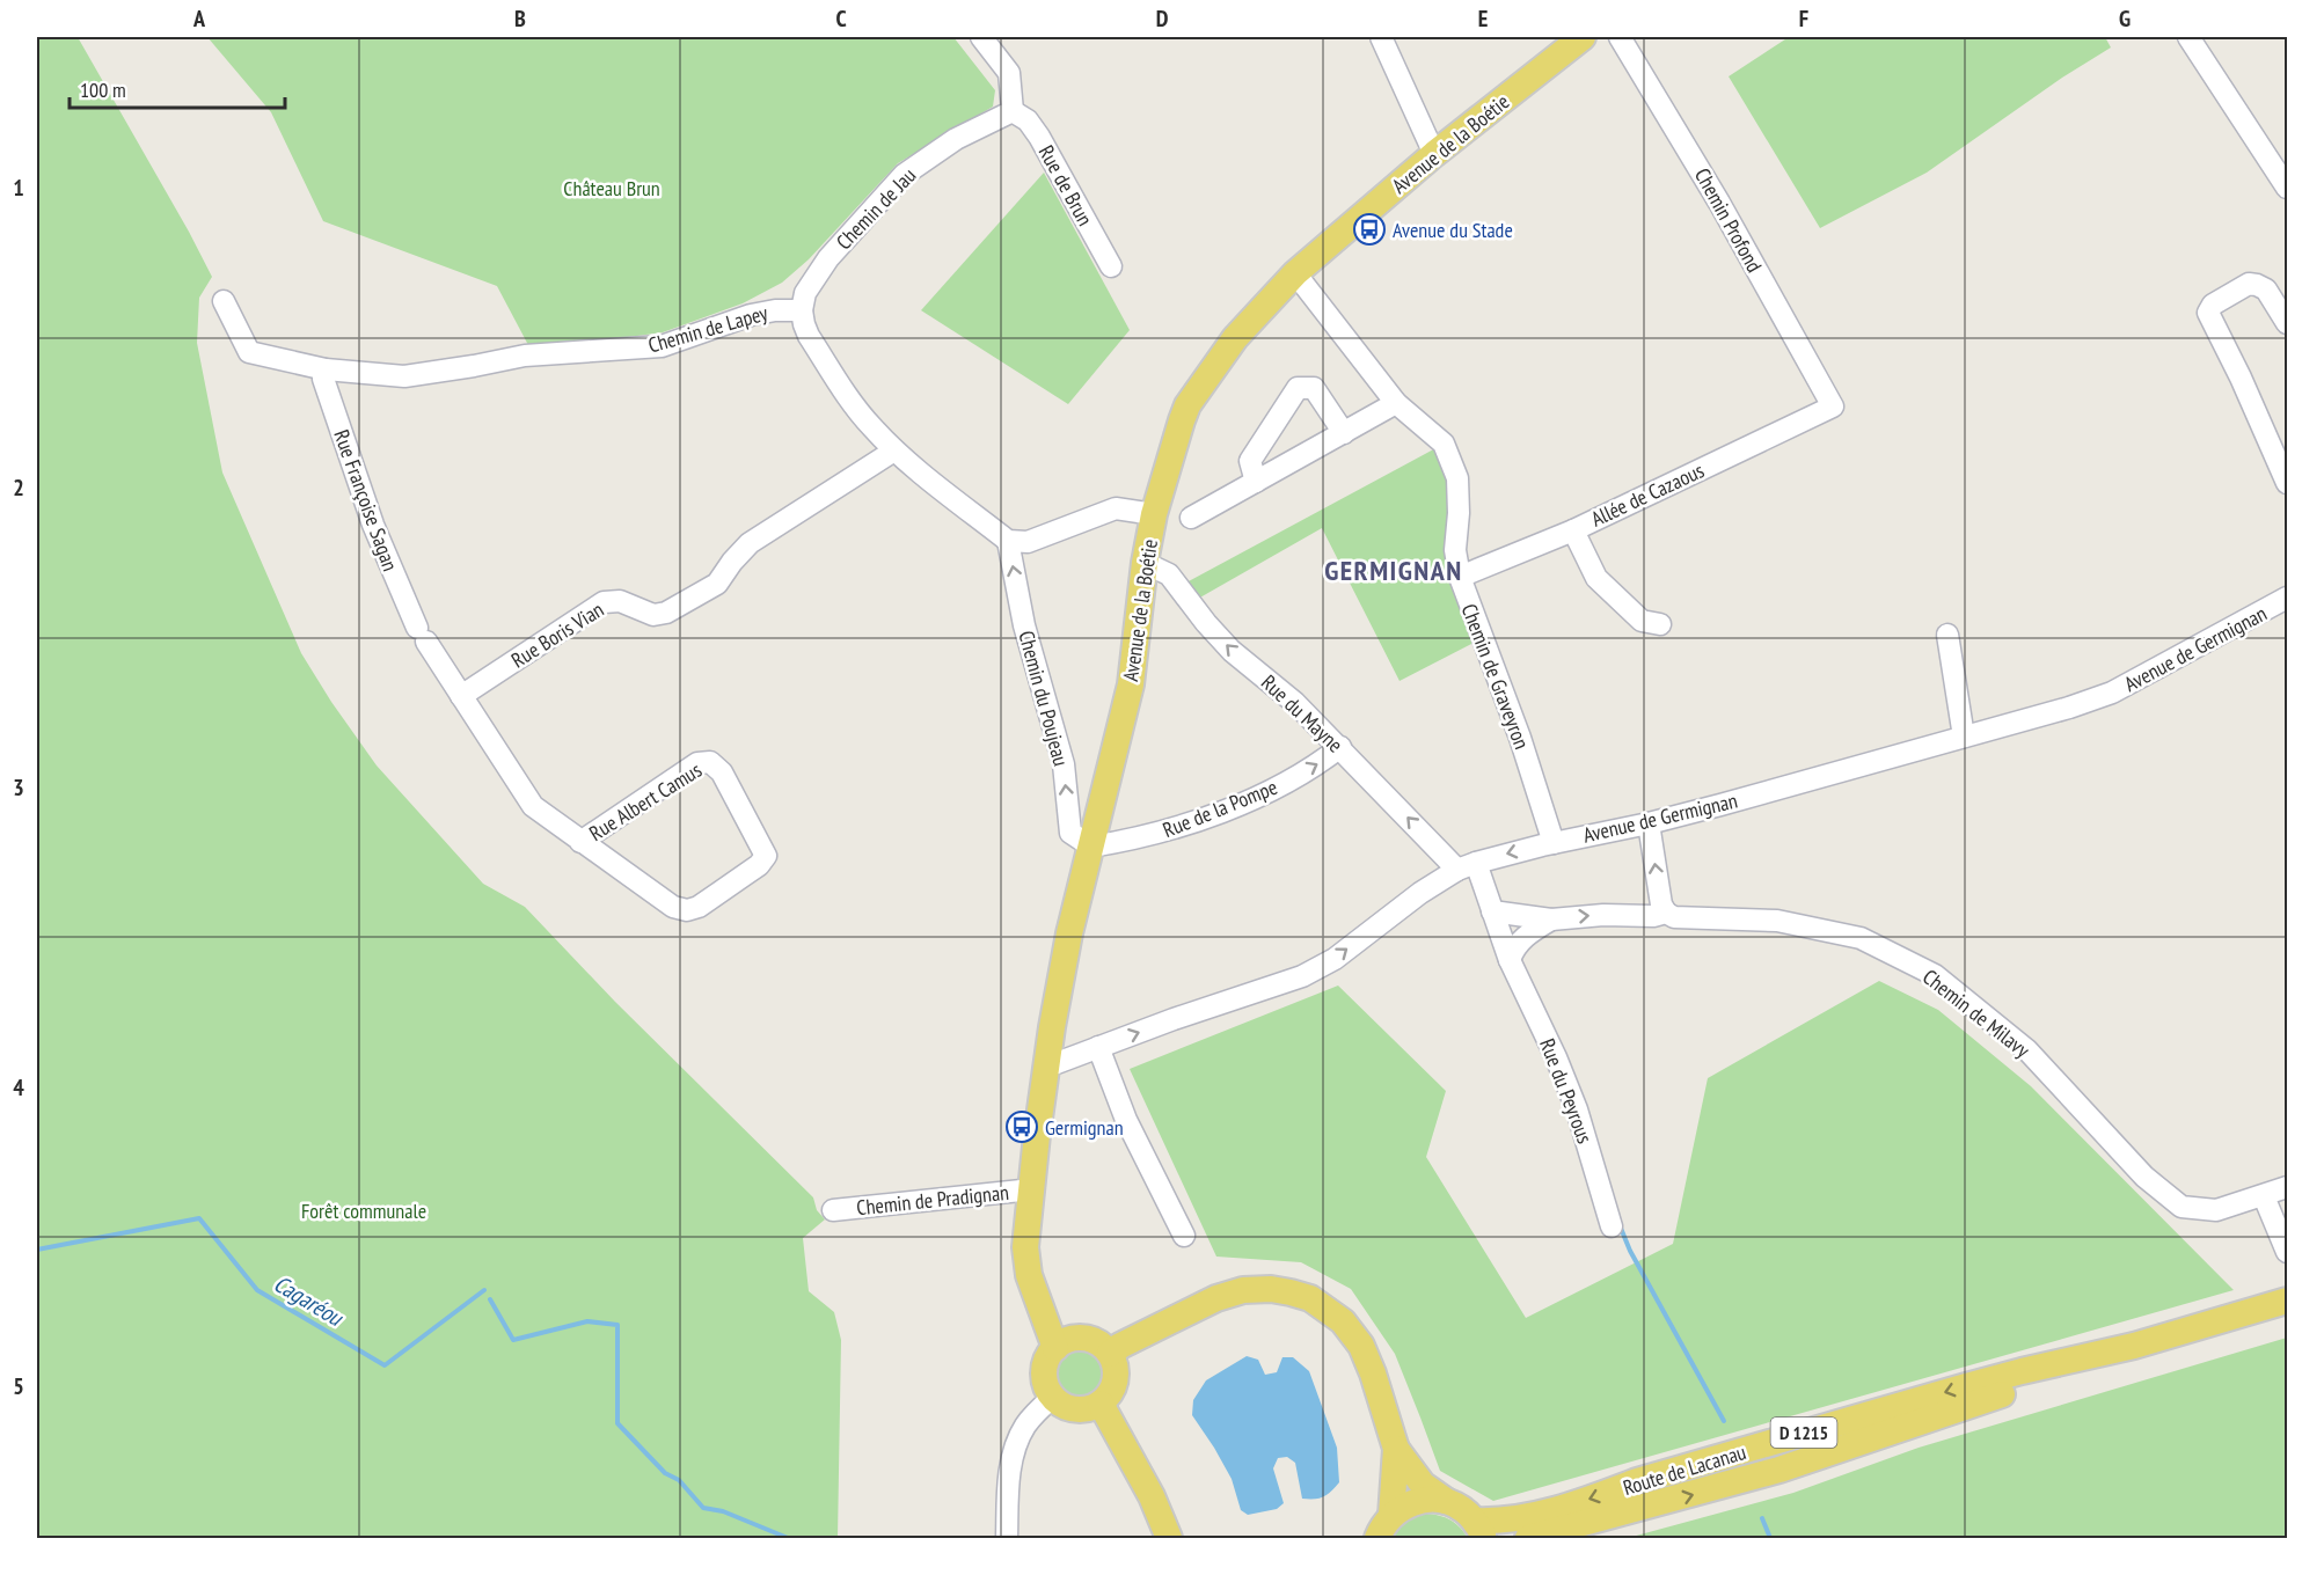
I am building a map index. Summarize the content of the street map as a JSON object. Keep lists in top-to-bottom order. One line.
{"streets":{"main road":["Avenue de la Boétie","D 1215","Route de Lacanau"],"street":["Rue de Brun","Chemin de Jau","Chemin Profond","Chemin de Lapey","Allée de Cazaous","Rue Françoise Sagan","Rue Boris Vian","Avenue de Germignan","Chemin de Graveyron","Chemin du Poujeau","Rue du Mayne","Rue Albert Camus","Rue de la Pompe","Chemin de Milavy","Rue du Peyrous","Chemin de Pradignan"]},"crossings":[["Avenue de la Boétie","Avenue de Germignan"],["Avenue de la Boétie","Chemin de Graveyron"],["Avenue de la Boétie","Chemin du Poujeau"],["Avenue de la Boétie","Rue du Mayne"],["Avenue de la Boétie","Rue de la Pompe"],["Avenue de la Boétie","Chemin de Pradignan"],["Rue de Brun","Chemin de Jau"],["Chemin de Jau","Chemin de Lapey"],["Chemin Profond","Allée de Cazaous"],["Chemin de Lapey","Rue Françoise Sagan"],["Allée de Cazaous","Chemin de Graveyron"],["Rue Françoise Sagan","Rue Albert Camus"],["Rue Boris Vian","Rue Albert Camus"],["Avenue de Germignan","Chemin de Graveyron"],["Avenue de Germignan","Rue du Mayne"],["Avenue de Germignan","Rue du Peyrous"],["Chemin du Poujeau","Rue de la Pompe"],["Rue du Mayne","Rue de la Pompe"],["Rue du Mayne","Rue du Peyrous"],["Chemin de Milavy","Rue du Peyrous"]],"one_way":["Chemin du Poujeau","Rue du Mayne","Rue de la Pompe"],"districts":["GERMIGNAN"],"water":["Cagaréou"],"parks":["Château Brun","Forêt communale"],"places":{"bus stop":["Avenue du Stade","Germignan"]},"scale_bar":"100 m","grid":{"columns":["A","B","C","D","E","F","G"],"rows":["1","2","3","4","5"]}}
